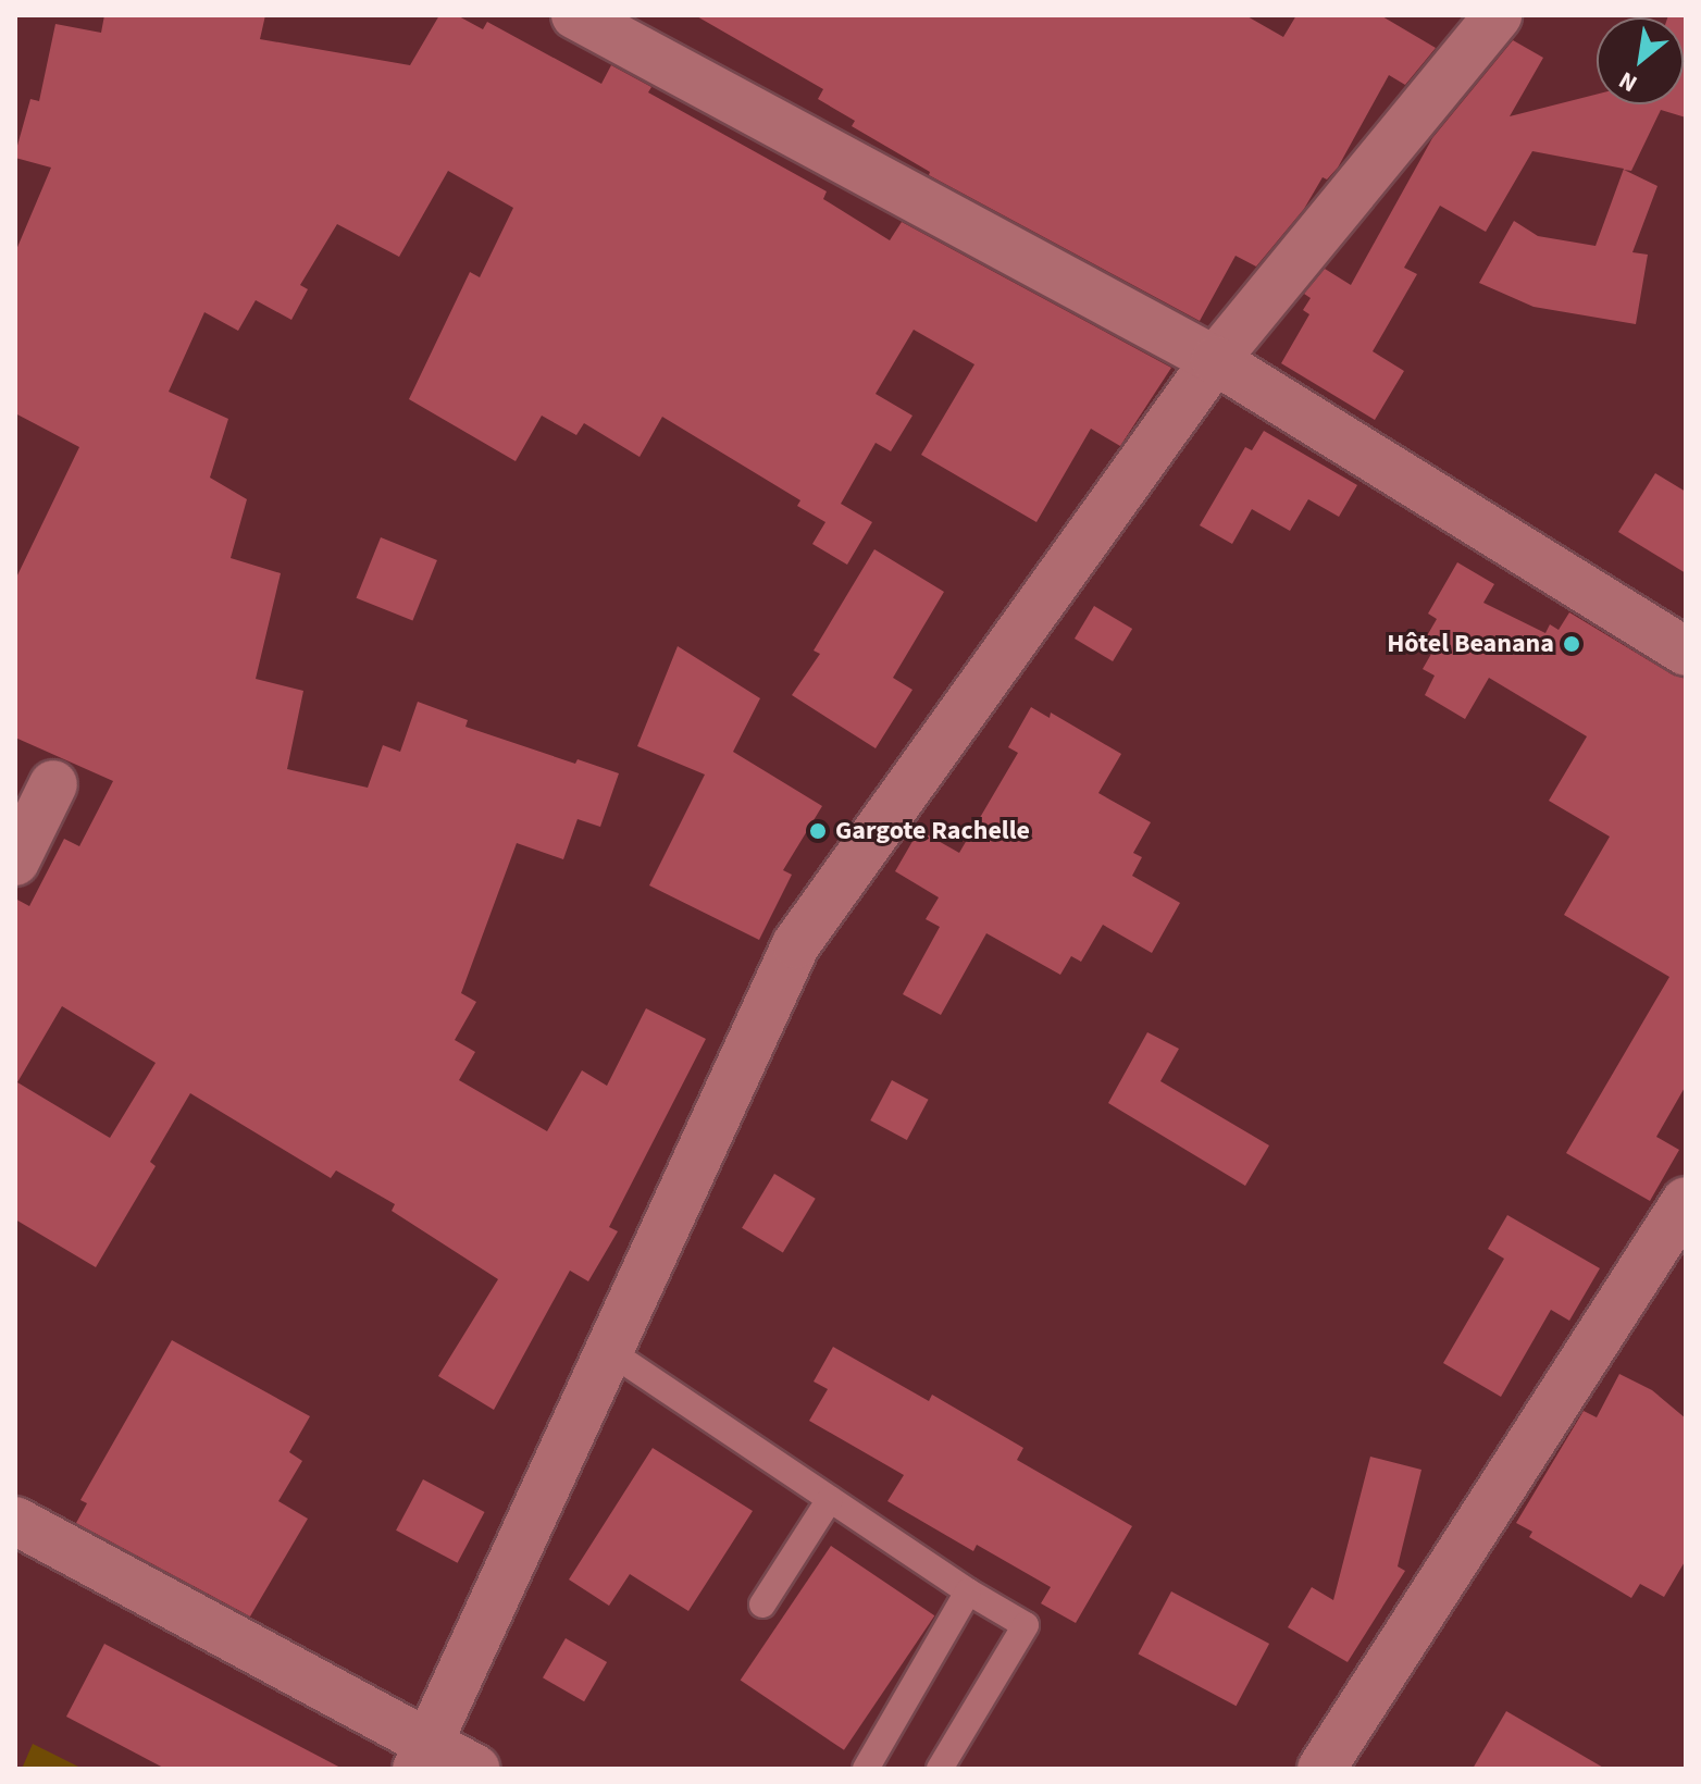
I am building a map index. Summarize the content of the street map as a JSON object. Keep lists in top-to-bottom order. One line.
{"places":["Hôtel Beanana","Gargote Rachelle"],"north":"bottom left"}
